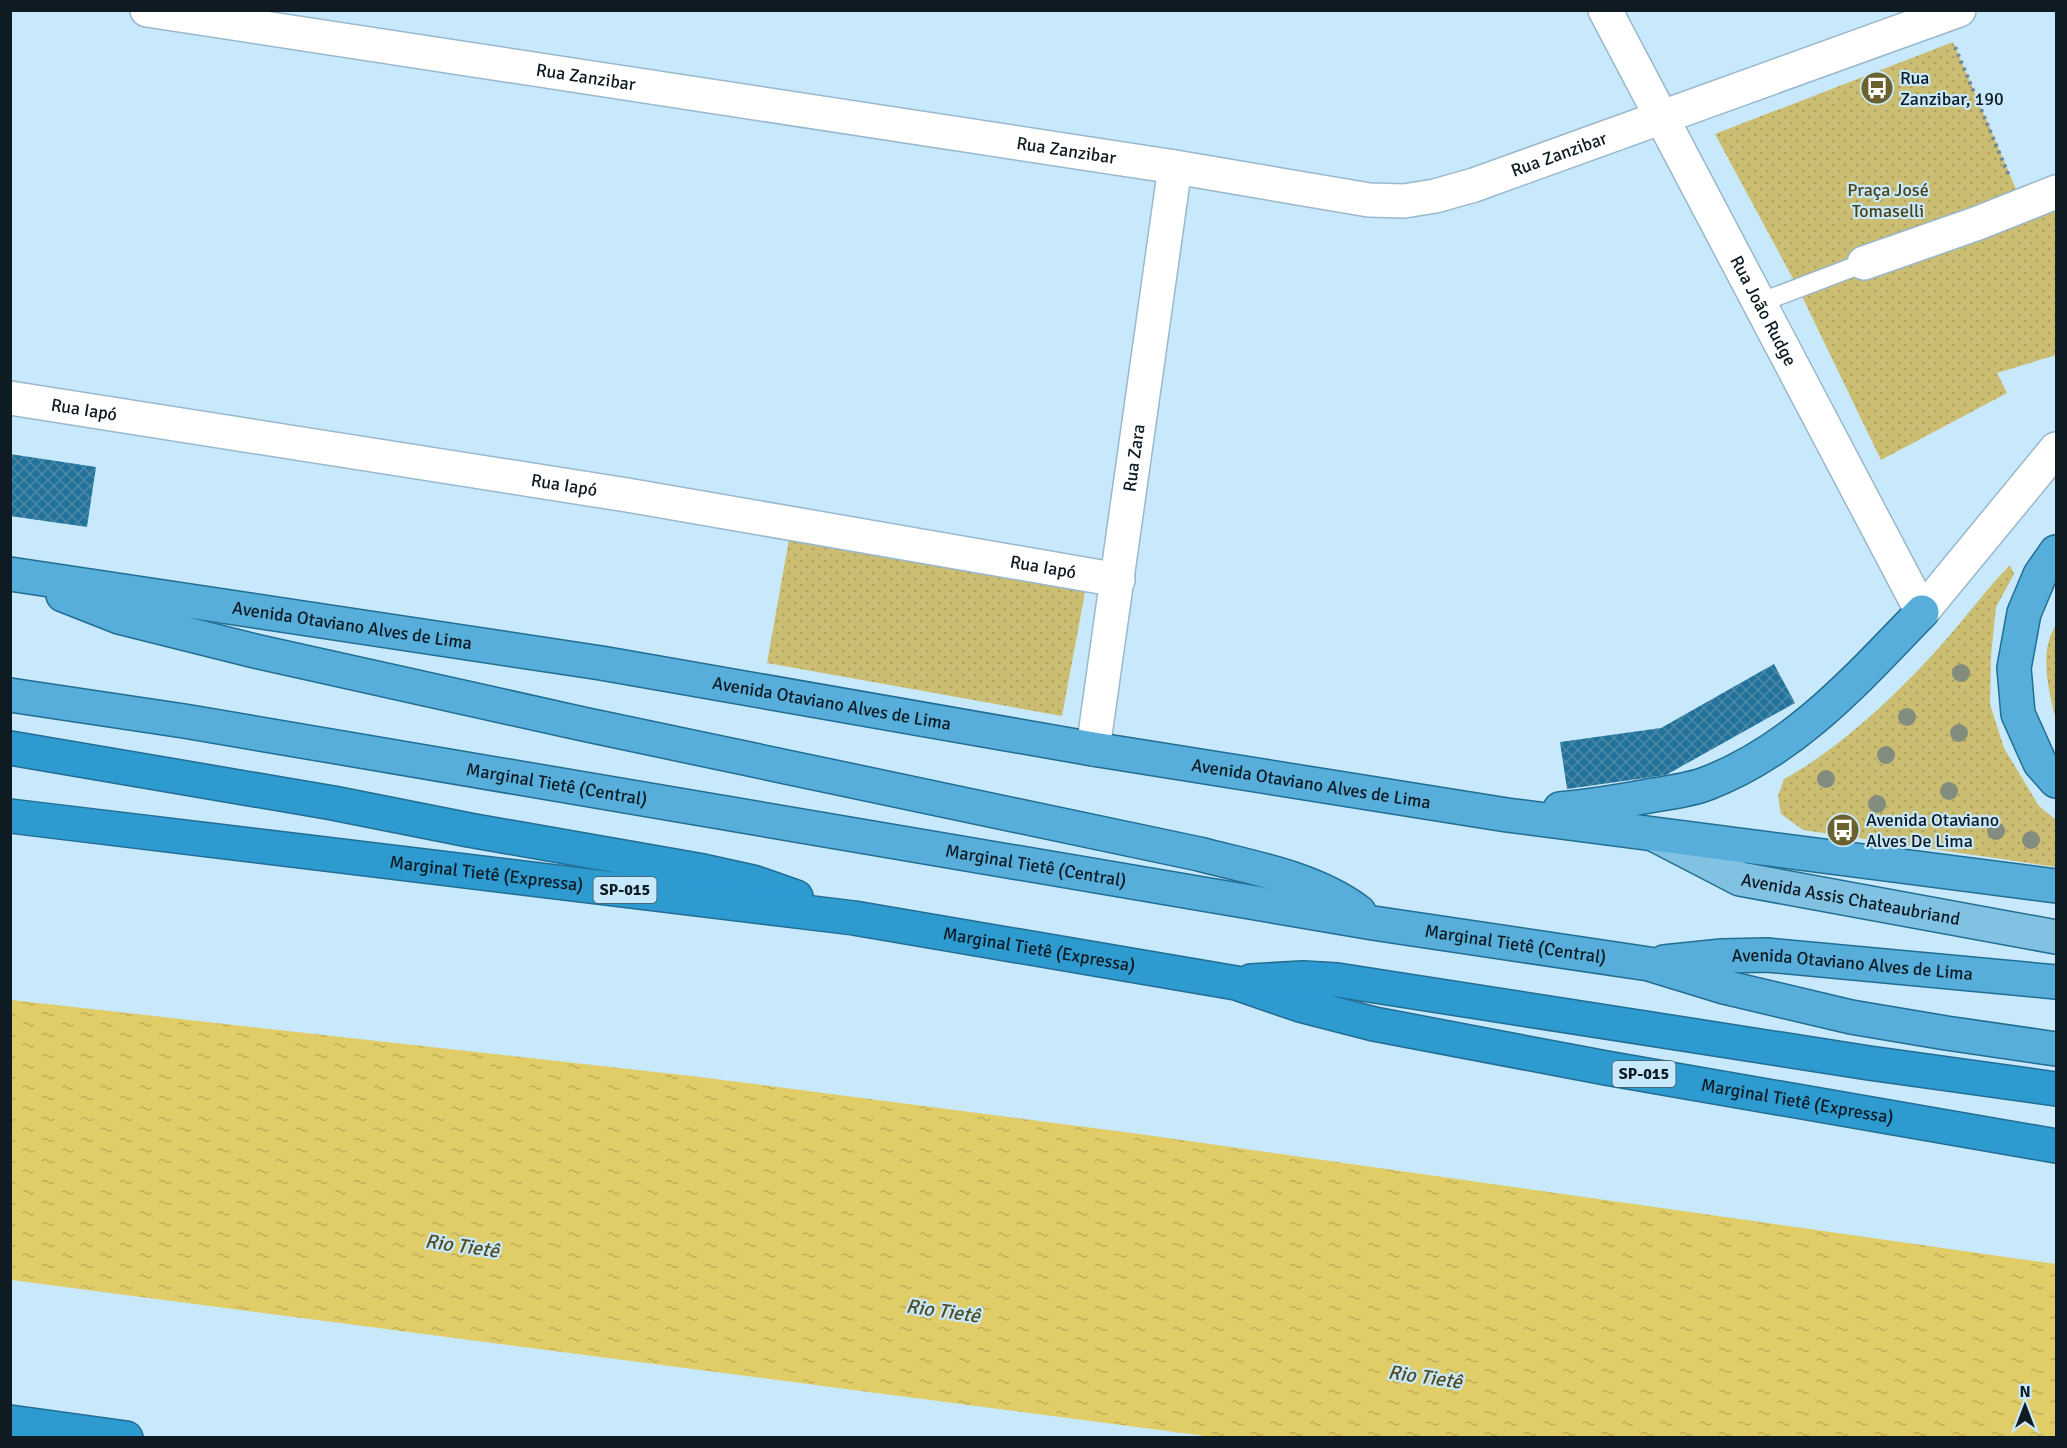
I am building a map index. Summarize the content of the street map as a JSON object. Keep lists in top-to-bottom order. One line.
{"streets":{"highway":["Avenida Otaviano Alves de Lima","Marginal Tietê (Central)","Marginal Tietê (Expressa)","SP-015"],"main road":["Avenida Assis Chateaubriand"],"street":["Rua Zanzibar","Rua João Rudge","Rua Iapó","Rua Zara"]},"crossings":[["Rua Zanzibar","Rua João Rudge"],["Rua Zanzibar","Rua Zara"],["Rua Iapó","Rua Zara"],["Rua Zara","Avenida Otaviano Alves de Lima"],["Avenida Otaviano Alves de Lima","Marginal Tietê (Central)"],["Avenida Otaviano Alves de Lima","Avenida Assis Chateaubriand"],["Marginal Tietê (Expressa)","SP-015"]],"water":["Rio Tietê"],"parks":["Praça José Tomaselli"],"places":{"bus stop":["Rua Zanzibar, 190","Avenida Otaviano Alves De Lima"]},"north":"top"}
